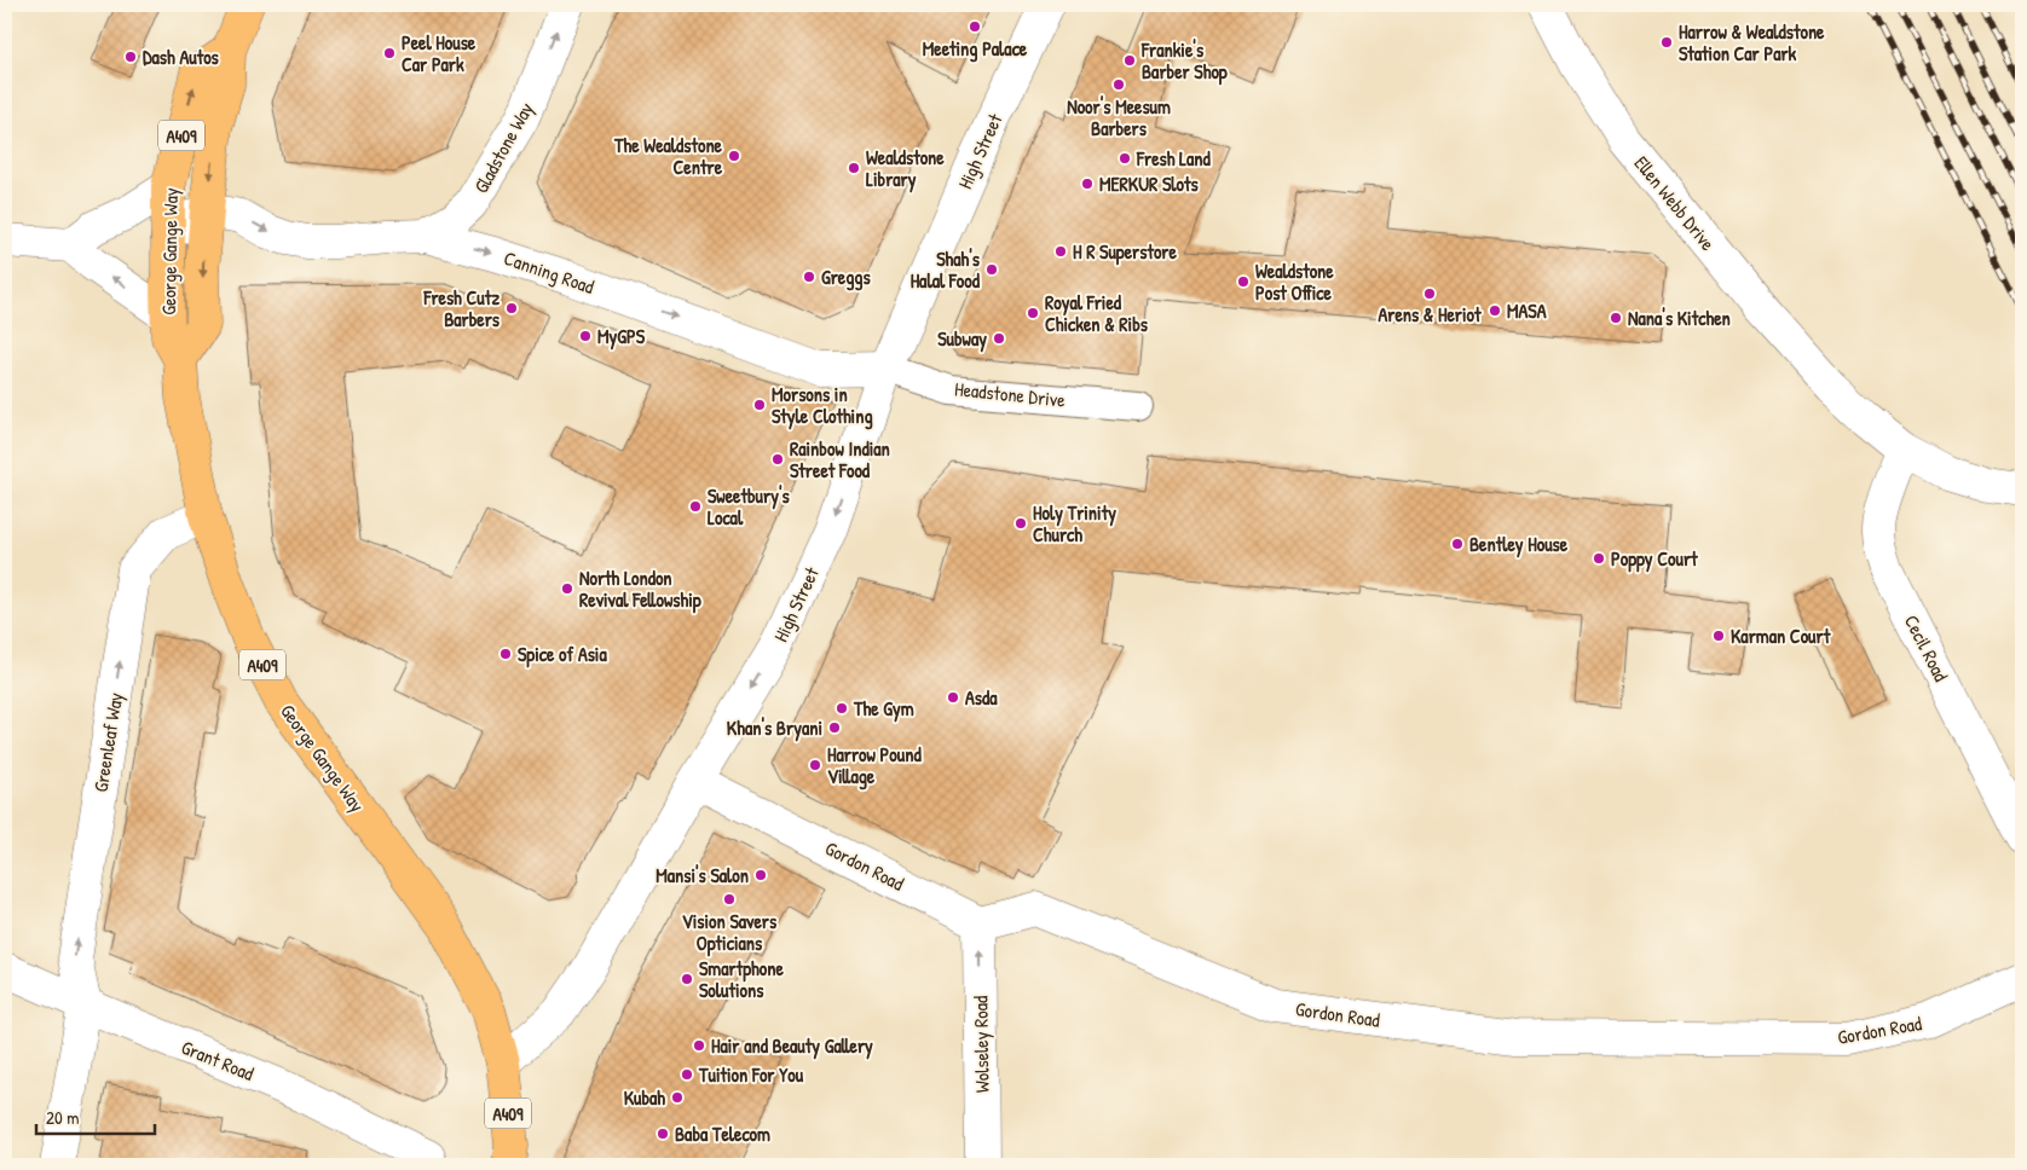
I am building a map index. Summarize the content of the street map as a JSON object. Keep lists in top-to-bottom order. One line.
{"streets":{"main road":["A409","George Gange Way"],"street":["Gladstone Way","High Street","Ellen Webb Drive","Canning Road","Headstone Drive","Cecil Road","Greenleaf Way","Gordon Road","Wolseley Road","Grant Road"]},"crossings":[["A409","High Street"],["A409","George Gange Way"],["Gladstone Way","Canning Road"],["High Street","George Gange Way"],["High Street","Canning Road"],["High Street","Headstone Drive"],["High Street","Gordon Road"],["Ellen Webb Drive","Cecil Road"],["George Gange Way","Canning Road"],["George Gange Way","Greenleaf Way"],["Canning Road","Headstone Drive"],["Greenleaf Way","Grant Road"],["Gordon Road","Wolseley Road"]],"one_way":["Gladstone Way","High Street","Canning Road","Greenleaf Way","Wolseley Road"],"places":["Meeting Palace","Harrow & Wealdstone Station Car Park","Peel House Car Park","Dash Autos","Frankie's Barber Shop","Noor's Meesum Barbers","The Wealdstone Centre","Fresh Land","Wealdstone Library","MERKUR Slots","H R Superstore","Shah's Halal Food","Greggs","Wealdstone Post Office","Arens & Heriot","Fresh Cutz Barbers","MASA","Royal Fried Chicken & Ribs","Nana's Kitchen","MyGPS","Subway","Morsons in Style Clothing","Rainbow Indian Street Food","Sweetbury's Local","Holy Trinity Church","Bentley House","Poppy Court","North London Revival Fellowship","Karman Court","Spice of Asia","Asda","The Gym","Khan's Bryani","Harrow Pound Village","Mansi's Salon","Vision Savers Opticians","Smartphone Solutions","Hair and Beauty Gallery","Tuition For You","Kubah","Baba Telecom"],"scale_bar":"20 m"}
